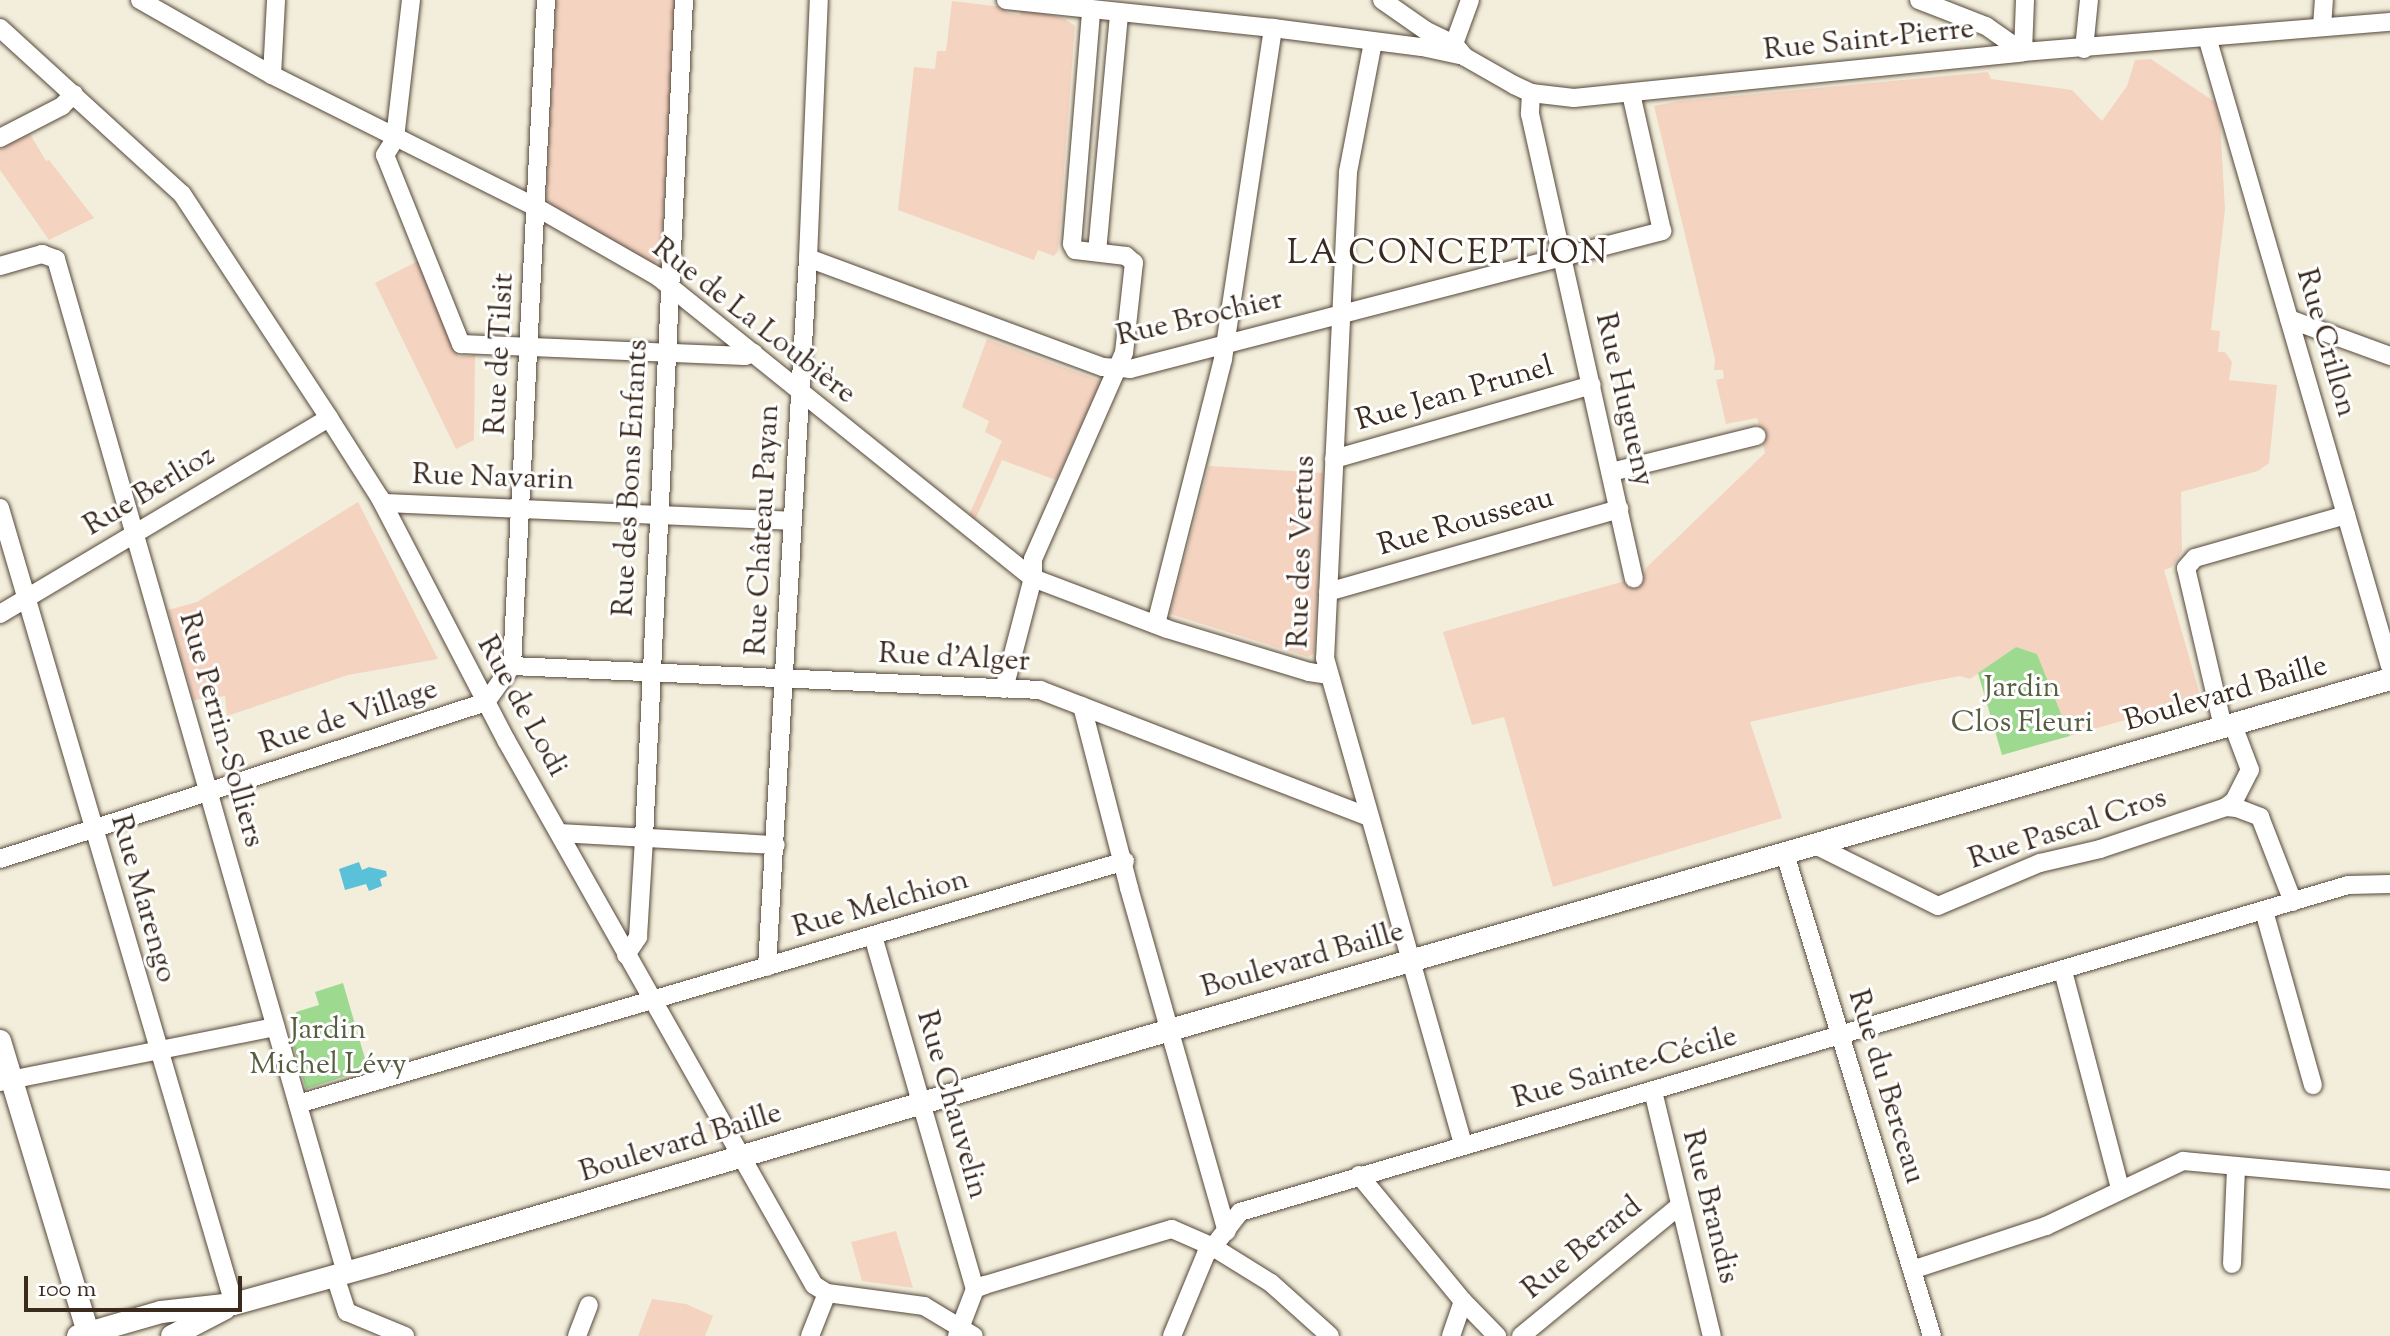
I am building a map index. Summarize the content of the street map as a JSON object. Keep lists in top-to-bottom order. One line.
{"streets":{"main road":["Boulevard Baille"],"street":["Rue Saint-Pierre","Rue Brochier","Rue de La Loubière","Rue Crillon","Rue de Tilsit","Rue Jean Prunel","Rue Hugueny","Rue des Bons Enfants","Rue Navarin","Rue Berlioz","Rue Rousseau","Rue Château Payan","Rue des Vertus","Rue d'Alger","Rue de Lodi","Rue de Village","Rue Perrin-Solliers","Rue Pascal Cros","Rue Marengo","Rue Melchion","Rue Sainte-Cécile","Rue du Berceau","Rue Chauvelin","Rue Brandis","Rue Berard"]},"crossings":[["Rue Saint-Pierre","Rue Brochier"],["Rue Saint-Pierre","Rue Crillon"],["Rue Saint-Pierre","Rue Hugueny"],["Rue Brochier","Rue Hugueny"],["Rue Brochier","Rue Château Payan"],["Rue Brochier","Rue des Vertus"],["Rue de La Loubière","Rue de Tilsit"],["Rue de La Loubière","Rue des Bons Enfants"],["Rue de La Loubière","Rue Château Payan"],["Rue de La Loubière","Rue des Vertus"],["Rue de Tilsit","Rue Navarin"],["Rue de Tilsit","Rue d'Alger"],["Rue Jean Prunel","Rue Hugueny"],["Rue Jean Prunel","Rue des Vertus"],["Rue Hugueny","Rue Rousseau"],["Rue des Bons Enfants","Rue Navarin"],["Rue des Bons Enfants","Rue d'Alger"],["Rue des Bons Enfants","Rue de Lodi"],["Rue Navarin","Rue Château Payan"],["Rue Navarin","Rue de Lodi"],["Rue Berlioz","Rue de Lodi"],["Rue Berlioz","Rue Perrin-Solliers"],["Rue Berlioz","Rue Marengo"],["Rue Rousseau","Rue des Vertus"],["Rue Château Payan","Rue d'Alger"],["Rue Château Payan","Rue Melchion"],["Rue des Vertus","Rue d'Alger"],["Rue des Vertus","Boulevard Baille"],["Rue des Vertus","Rue Sainte-Cécile"],["Boulevard Baille","Rue de Lodi"],["Boulevard Baille","Rue Perrin-Solliers"],["Boulevard Baille","Rue Pascal Cros"],["Boulevard Baille","Rue Marengo"],["Boulevard Baille","Rue du Berceau"],["Boulevard Baille","Rue Chauvelin"],["Rue de Lodi","Rue de Village"],["Rue de Lodi","Rue Melchion"],["Rue de Village","Rue Perrin-Solliers"],["Rue de Village","Rue Marengo"],["Rue Perrin-Solliers","Rue Melchion"],["Rue Melchion","Rue Chauvelin"],["Rue Sainte-Cécile","Rue du Berceau"],["Rue Sainte-Cécile","Rue Brandis"],["Rue Brandis","Rue Berard"]],"districts":["LA CONCEPTION"],"parks":["Jardin Clos Fleuri","Jardin Michel Lévy"],"scale_bar":"100 m"}
